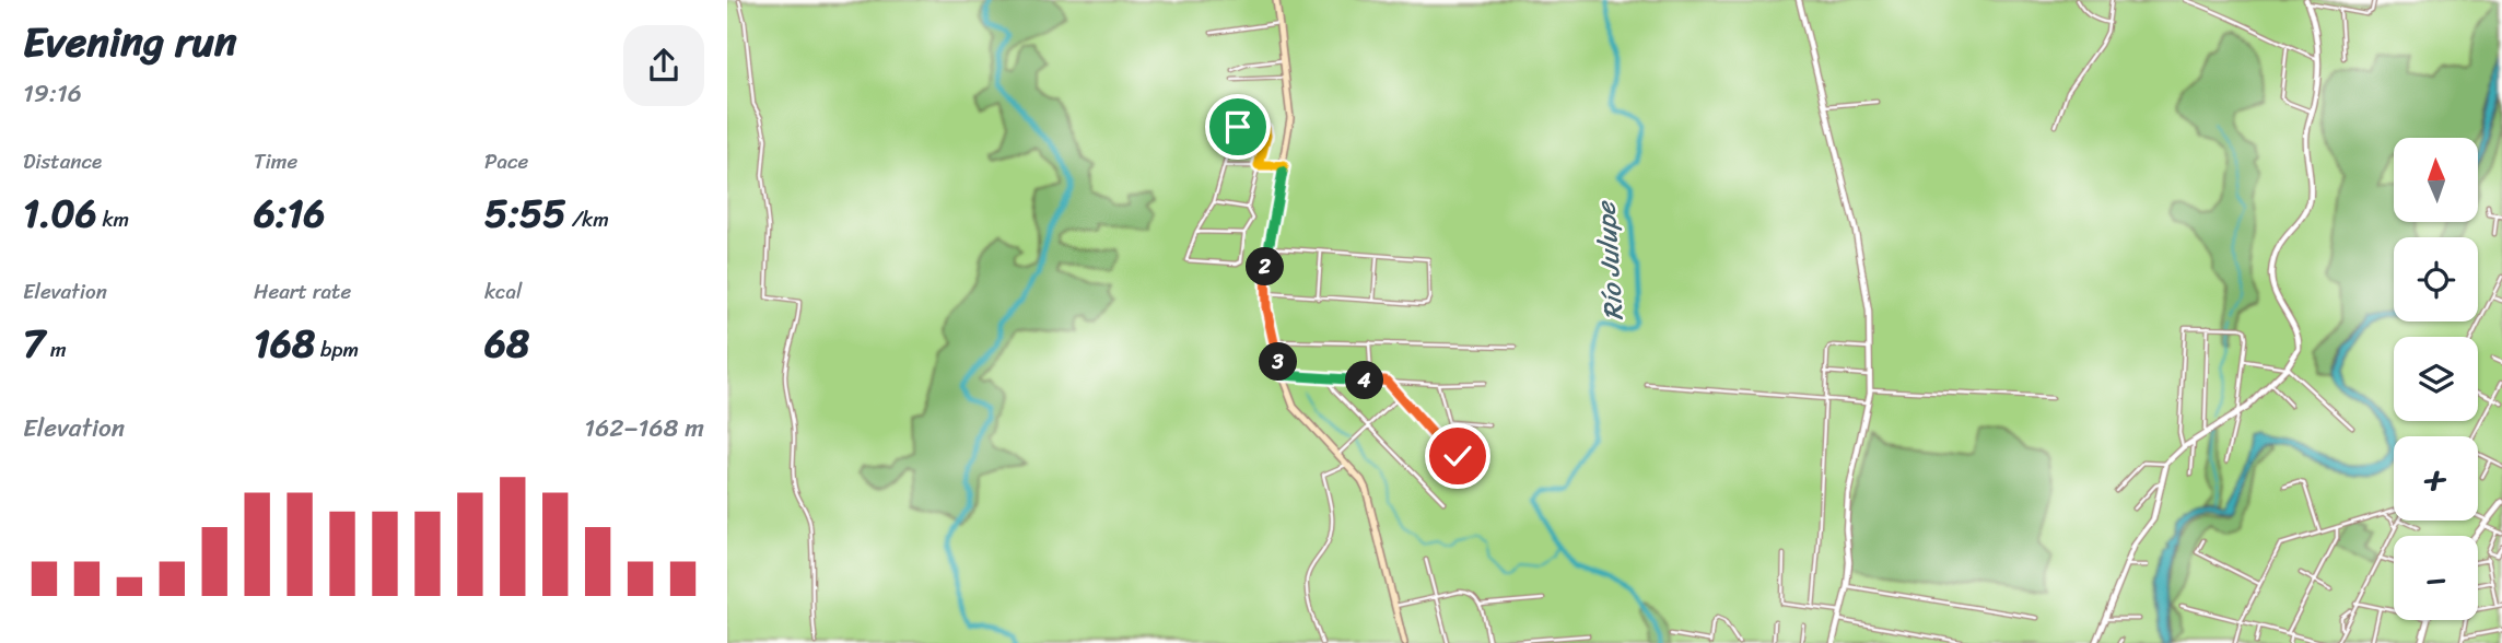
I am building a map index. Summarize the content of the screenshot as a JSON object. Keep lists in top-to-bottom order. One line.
{"water":["Río Julupe"],"north":"top","page":{"heading":["Evening run","19:16"],"stats":[["Distance","1.06 km"],["Time","6:16"],["Pace","5:55 /km"],["Elevation","7 m"],["Heart rate","168 bpm"],["kcal","68"]],"map_buttons":["+","−"],"pins":["2","3","4"],"chart":["Elevation","162–168 m"]}}
